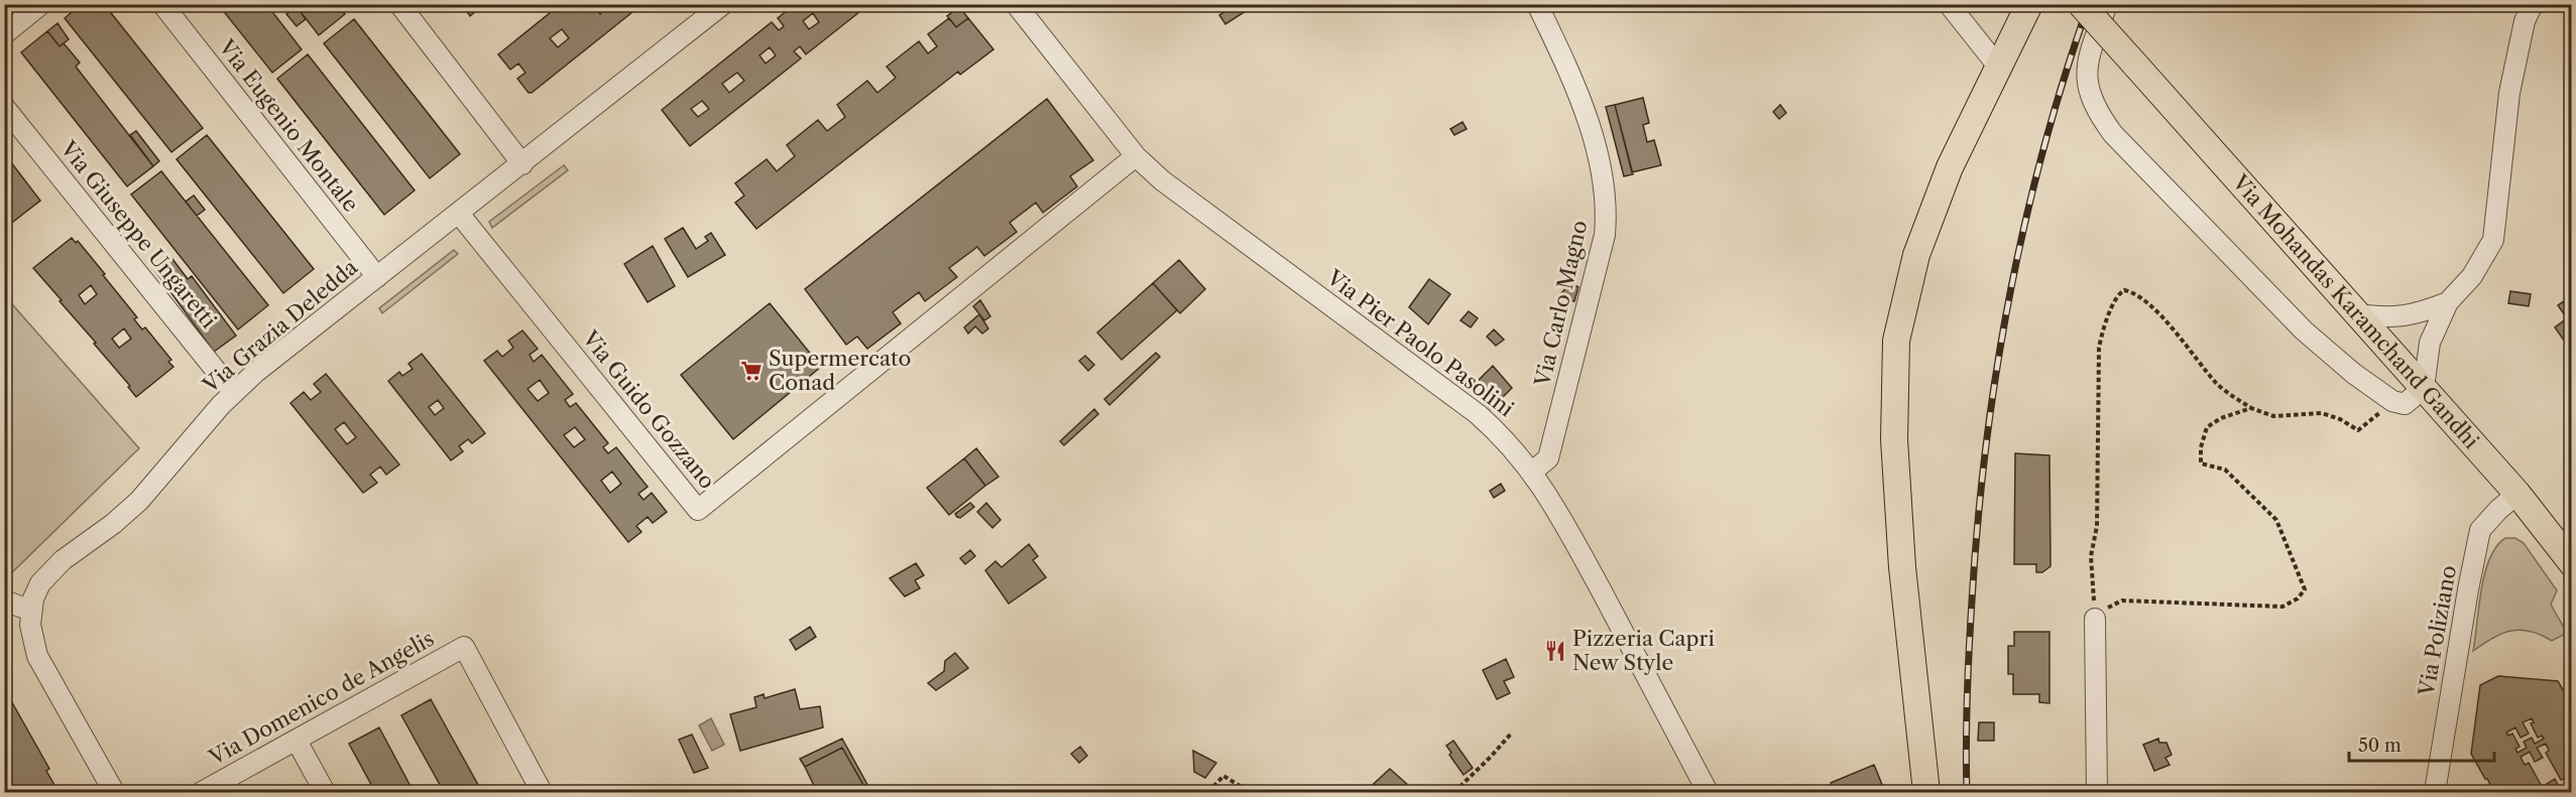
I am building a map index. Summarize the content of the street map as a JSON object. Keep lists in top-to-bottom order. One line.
{"streets":{"main road":["Via Mohandas Karamchand Gandhi"],"street":["Via Eugenio Montale","Via Giuseppe Ungaretti","Via Carlo Magno","Via Grazia Deledda","Via Pier Paolo Pasolini","Via Guido Gozzano","Via Poliziano","Via Domenico de Angelis"]},"crossings":[["Via Eugenio Montale","Via Grazia Deledda"],["Via Giuseppe Ungaretti","Via Grazia Deledda"],["Via Carlo Magno","Via Pier Paolo Pasolini"],["Via Mohandas Karamchand Gandhi","Via Poliziano"],["Via Grazia Deledda","Via Guido Gozzano"],["Via Pier Paolo Pasolini","Via Guido Gozzano"]],"places":{"supermarket":["Supermercato Conad"],"restaurant":["Pizzeria Capri New Style"]},"scale_bar":"50 m"}
